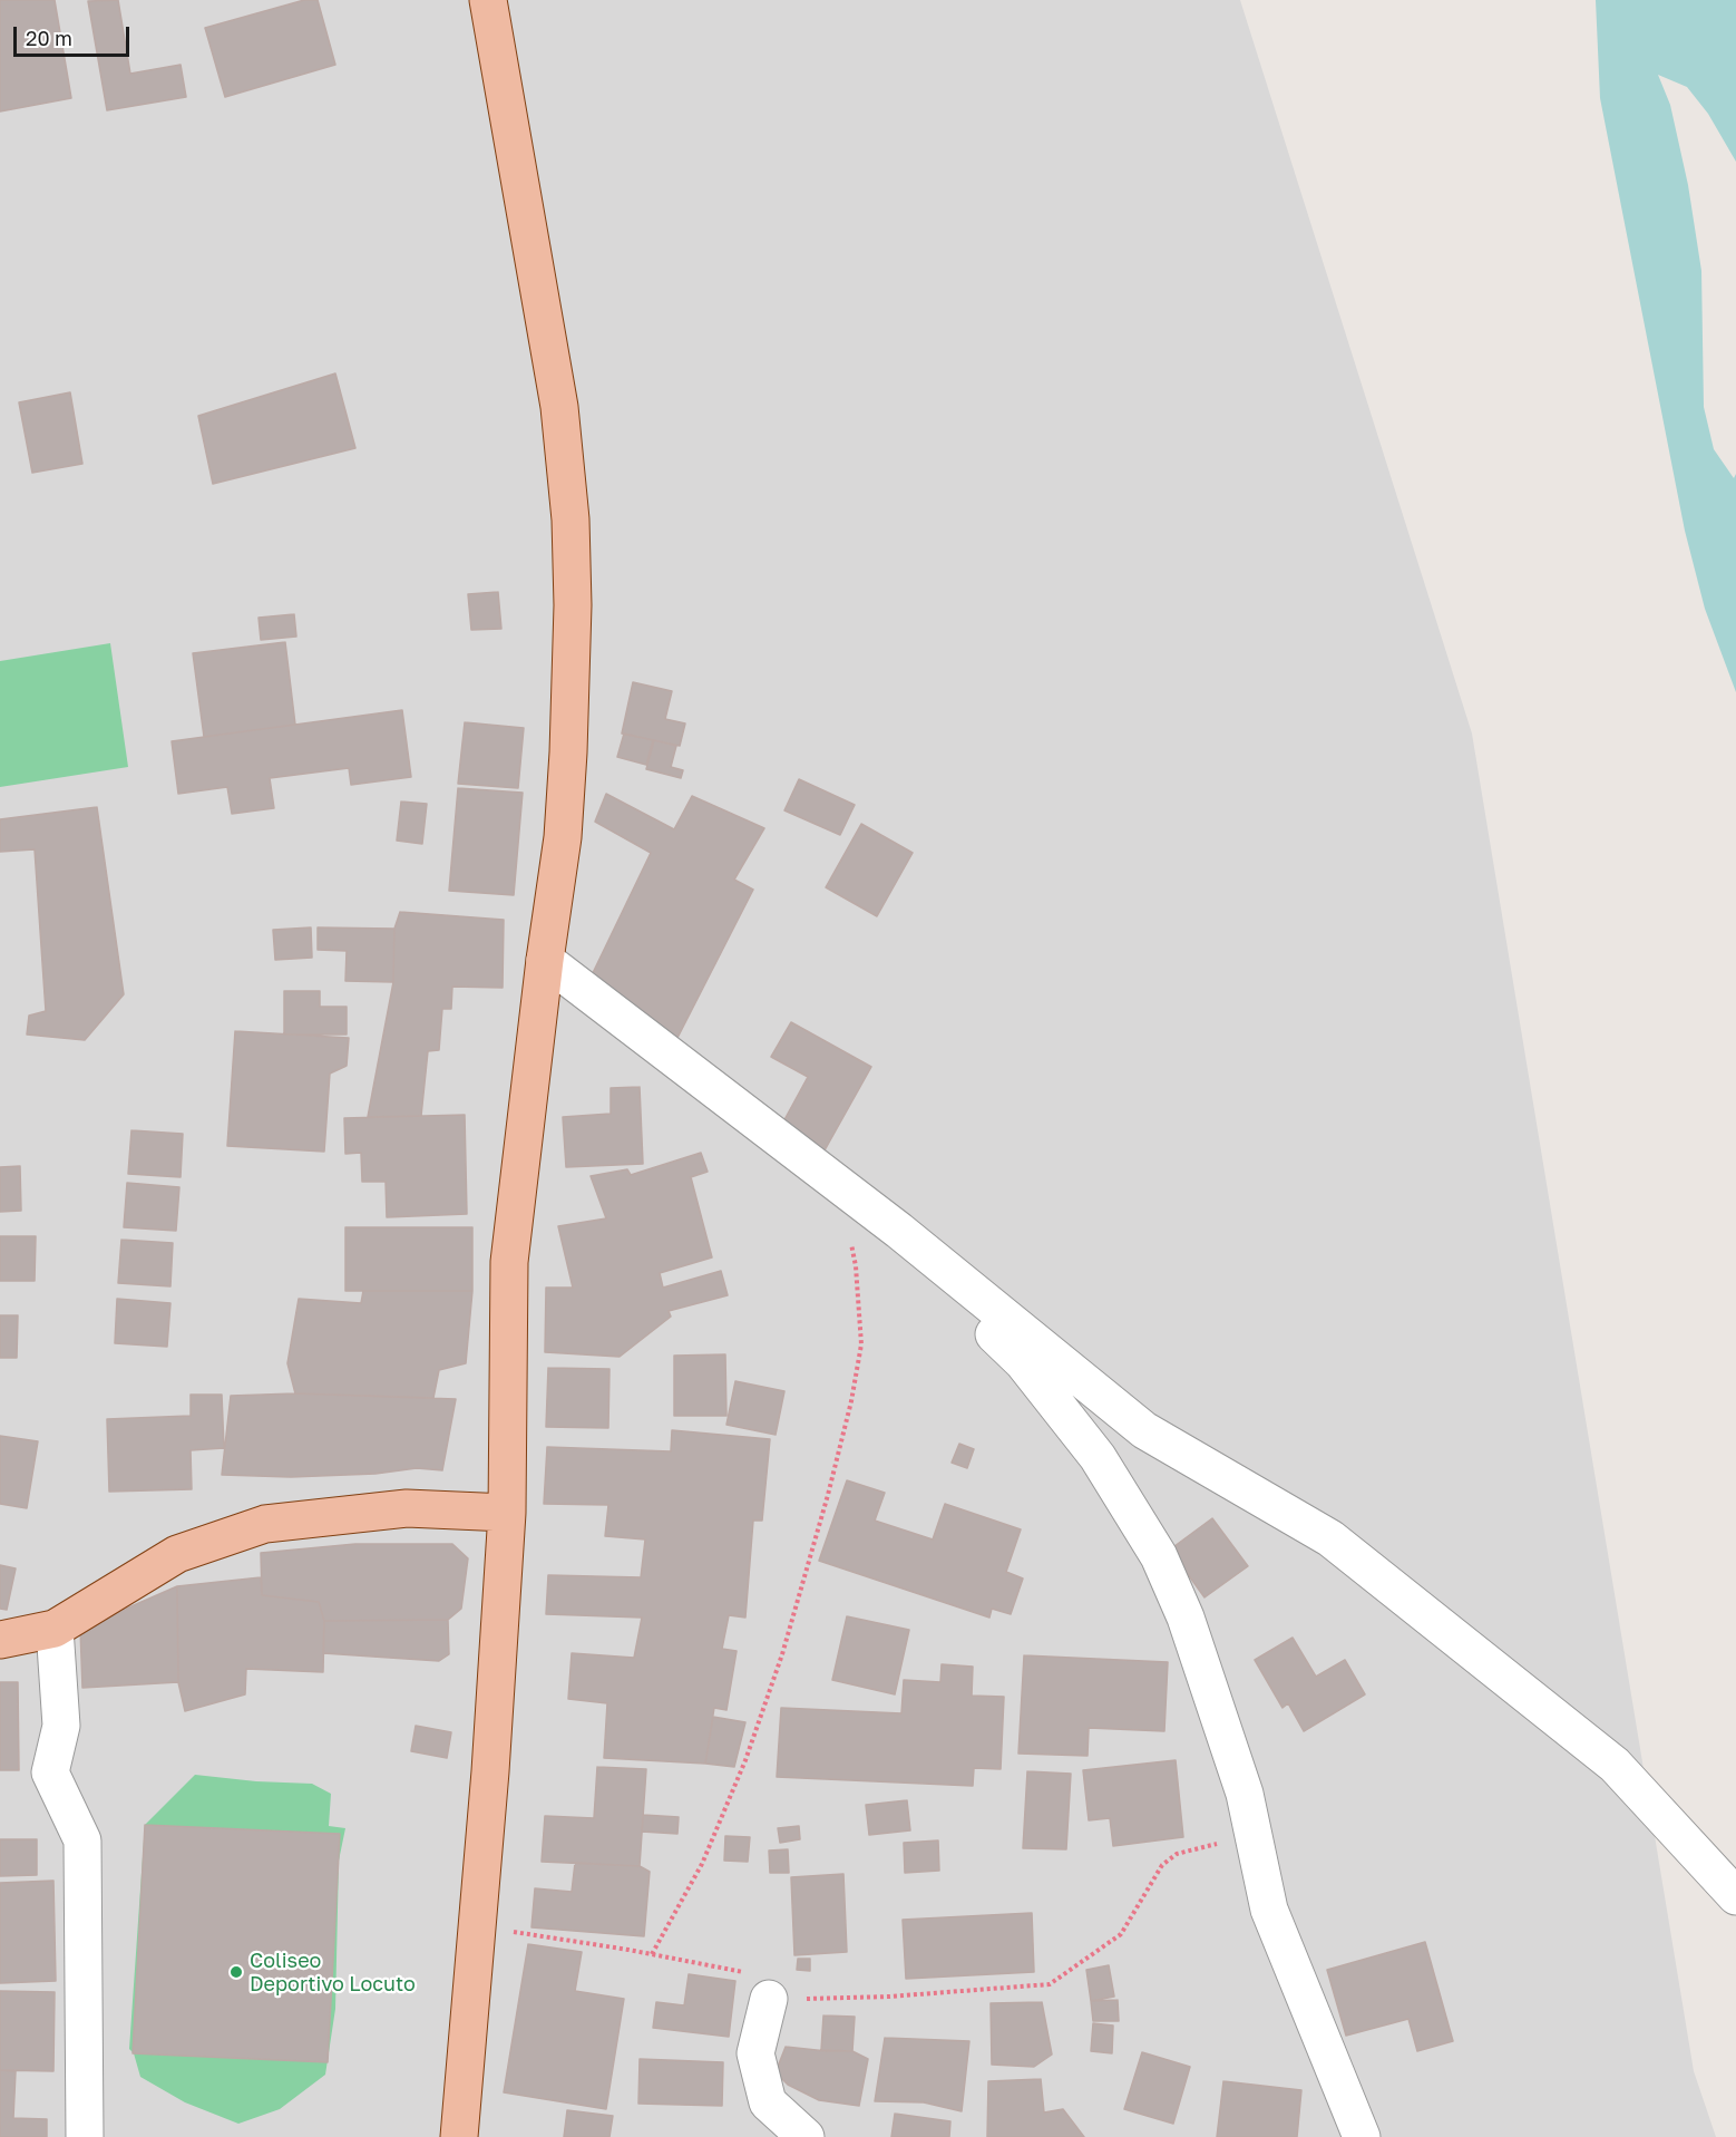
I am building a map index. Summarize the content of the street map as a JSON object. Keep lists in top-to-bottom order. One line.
{"places":["Coliseo Deportivo Locuto"],"scale_bar":"20 m"}
